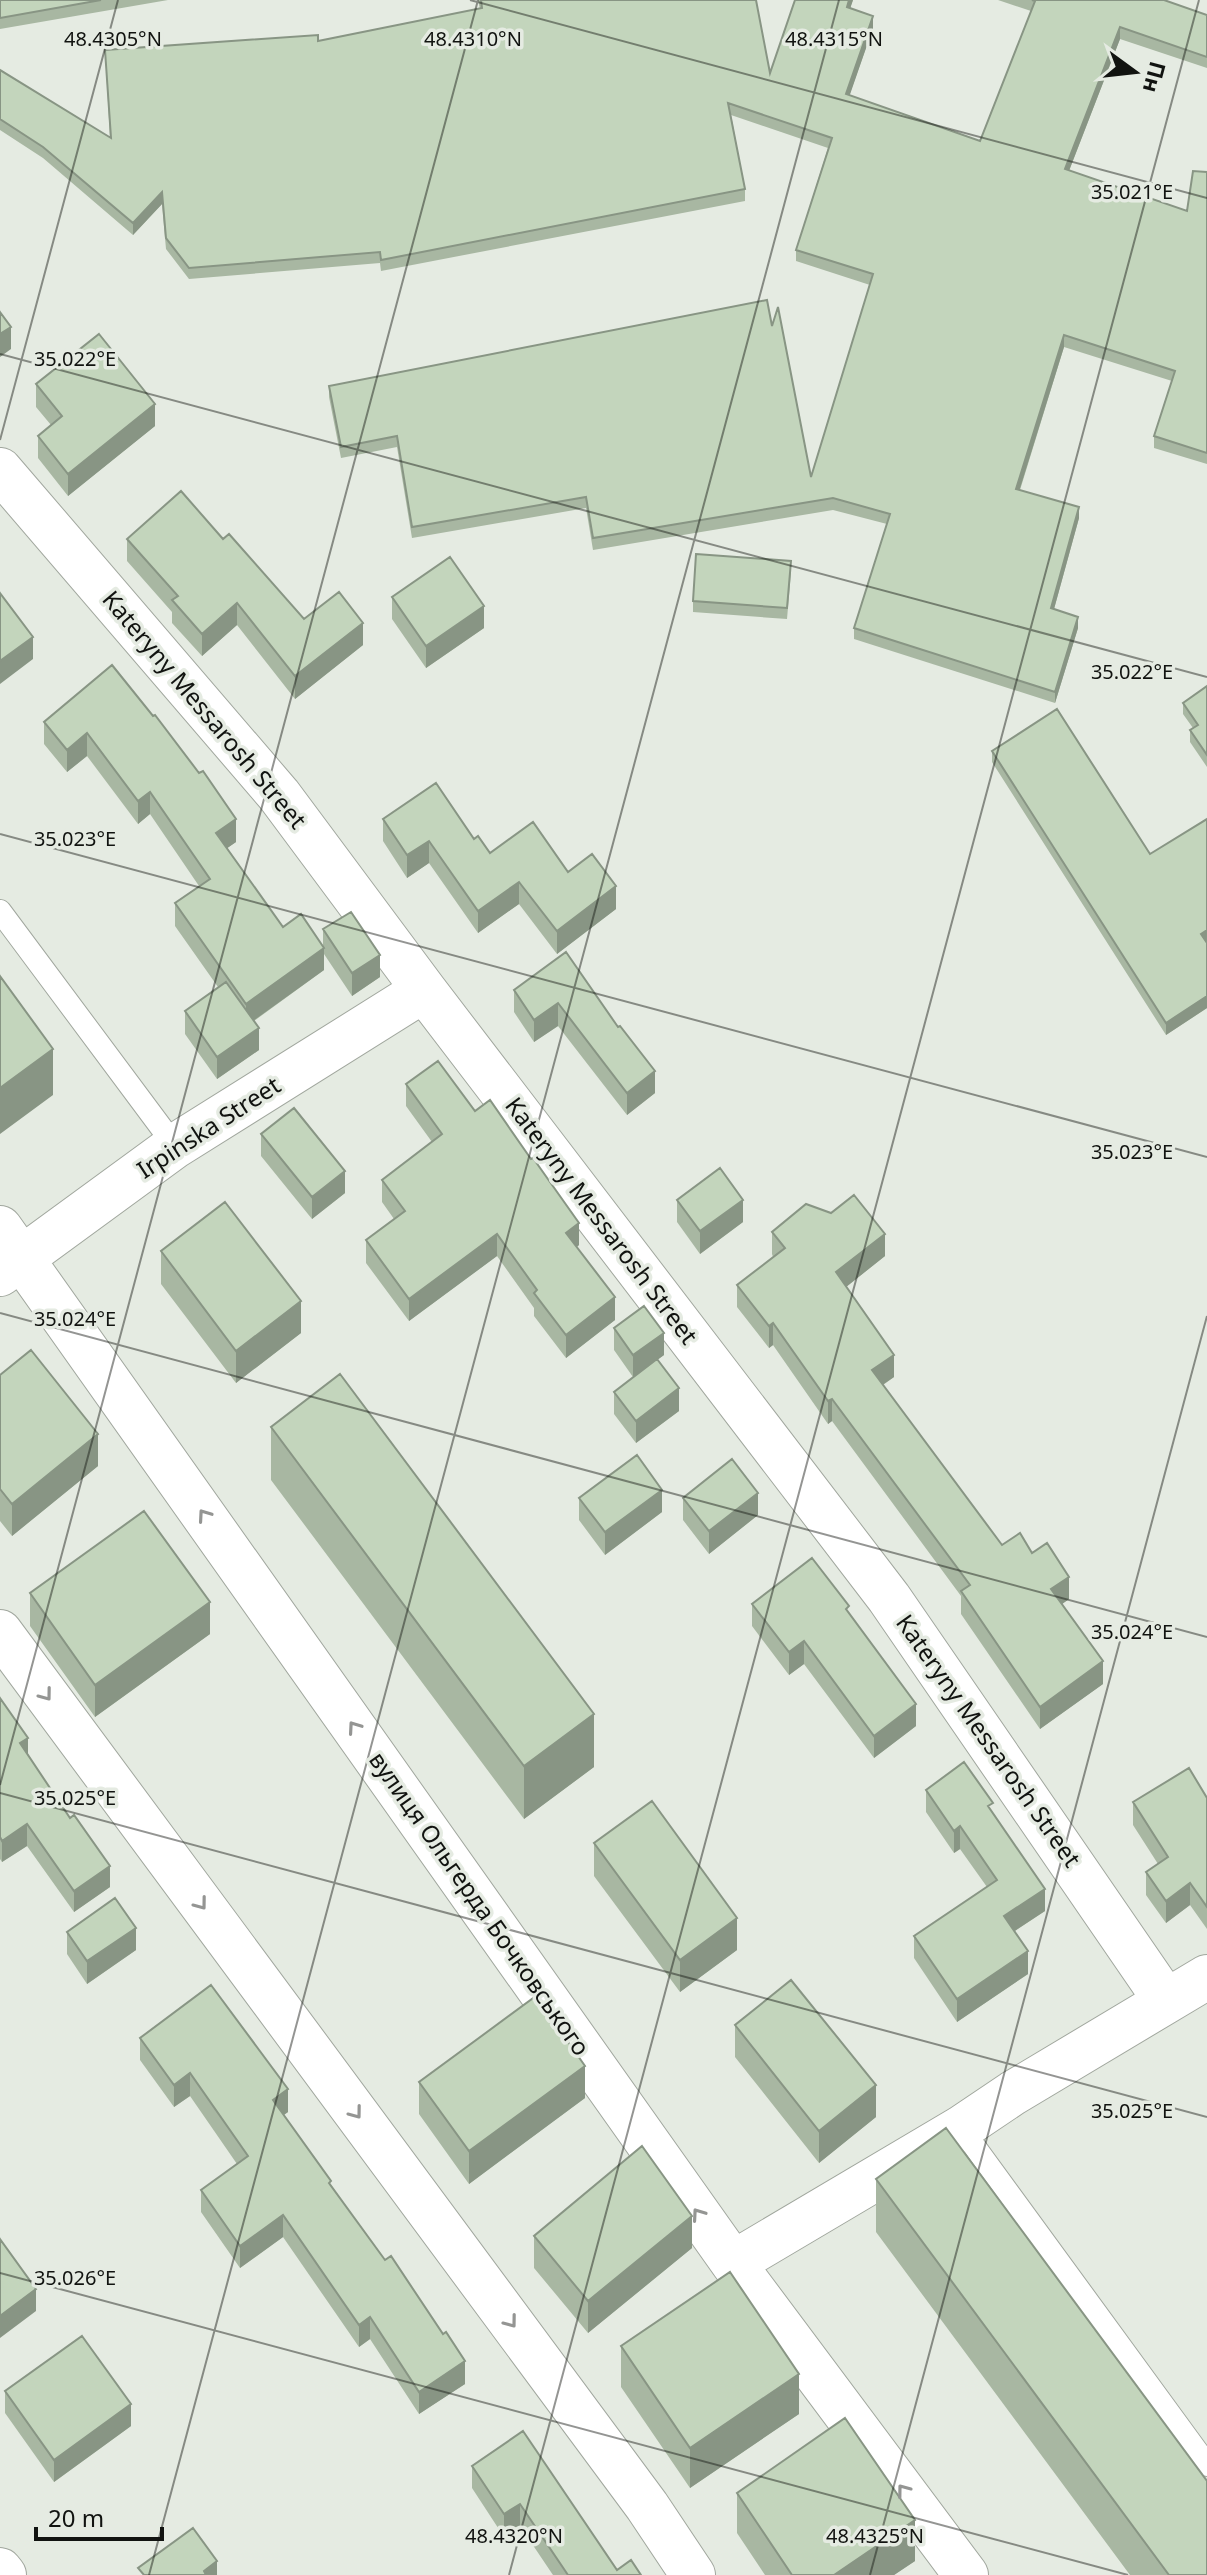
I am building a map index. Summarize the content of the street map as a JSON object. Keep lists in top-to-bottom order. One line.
{"streets":{"street":["Kateryny Messarosh Street","Irpinska Street","вулиця Ольгерда Бочковського"]},"crossings":[["Kateryny Messarosh Street","Irpinska Street"],["Irpinska Street","вулиця Ольгерда Бочковського"]],"scale_bar":"20 m","north":"right","coordinates":["48.4305°N","48.4310°N","48.4315°N","35.021°E","35.022°E","35.023°E","35.024°E","35.025°E","35.026°E","48.4320°N","48.4325°N"]}
